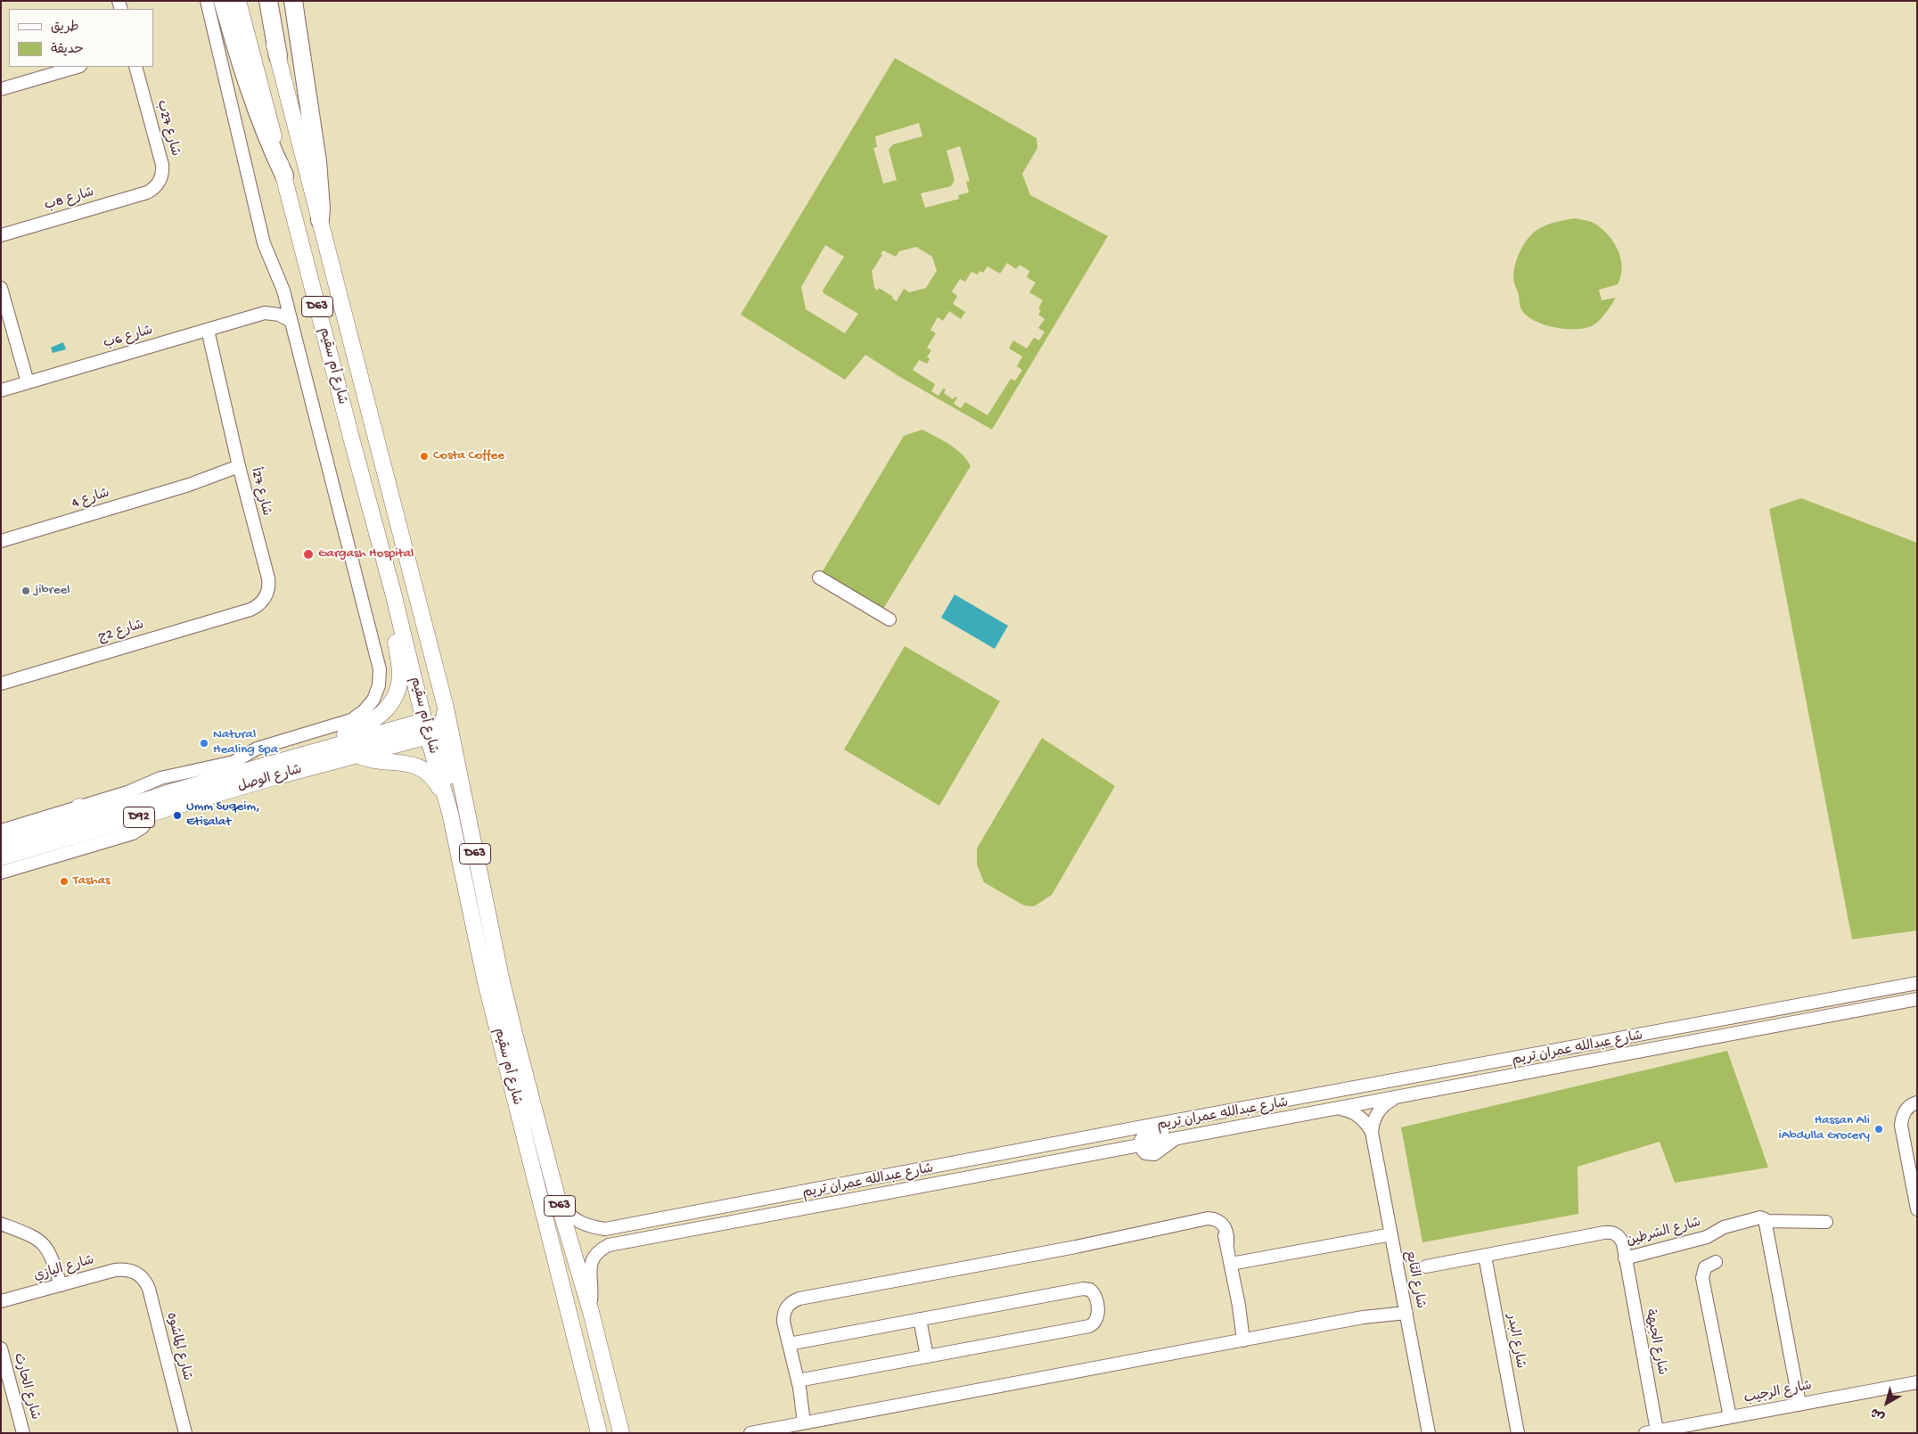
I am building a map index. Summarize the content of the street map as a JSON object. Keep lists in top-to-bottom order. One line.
{"streets":{"main road":["D63","شارع أم سقيم","شارع الوصل","D92"],"street":["شارع 27ب","شارع 8ب","شارع 6ب","شارع 27أ","شارع 4","شارع 2ج","شارع عبدالله عمران تريم","شارع الشرطين","شارع اليازي","شارع التابع","شارع البدر","شارع الجبهة","شارع الماشوه","شارع الحارث","شارع الرجيب"]},"crossings":[["شارع 27ب","شارع 8ب"],["شارع 6ب","شارع 27أ"],["شارع أم سقيم","شارع الوصل"],["شارع أم سقيم","شارع عبدالله عمران تريم"],["شارع 27أ","شارع 4"],["شارع 27أ","شارع 2ج"],["شارع عبدالله عمران تريم","شارع التابع"],["شارع الشرطين","شارع البدر"],["شارع الشرطين","شارع الجبهة"],["شارع اليازي","شارع الماشوه"],["شارع الجبهة","شارع الرجيب"]],"places":["Costa Coffee","Gargash Hospital","jibreel","Natural Healing Spa","Umm Suqeim, Etisalat","Tashas","Hassan Ali iAbdulla Grocery"],"legend":["طريق","حديقة"],"north":"bottom left"}
